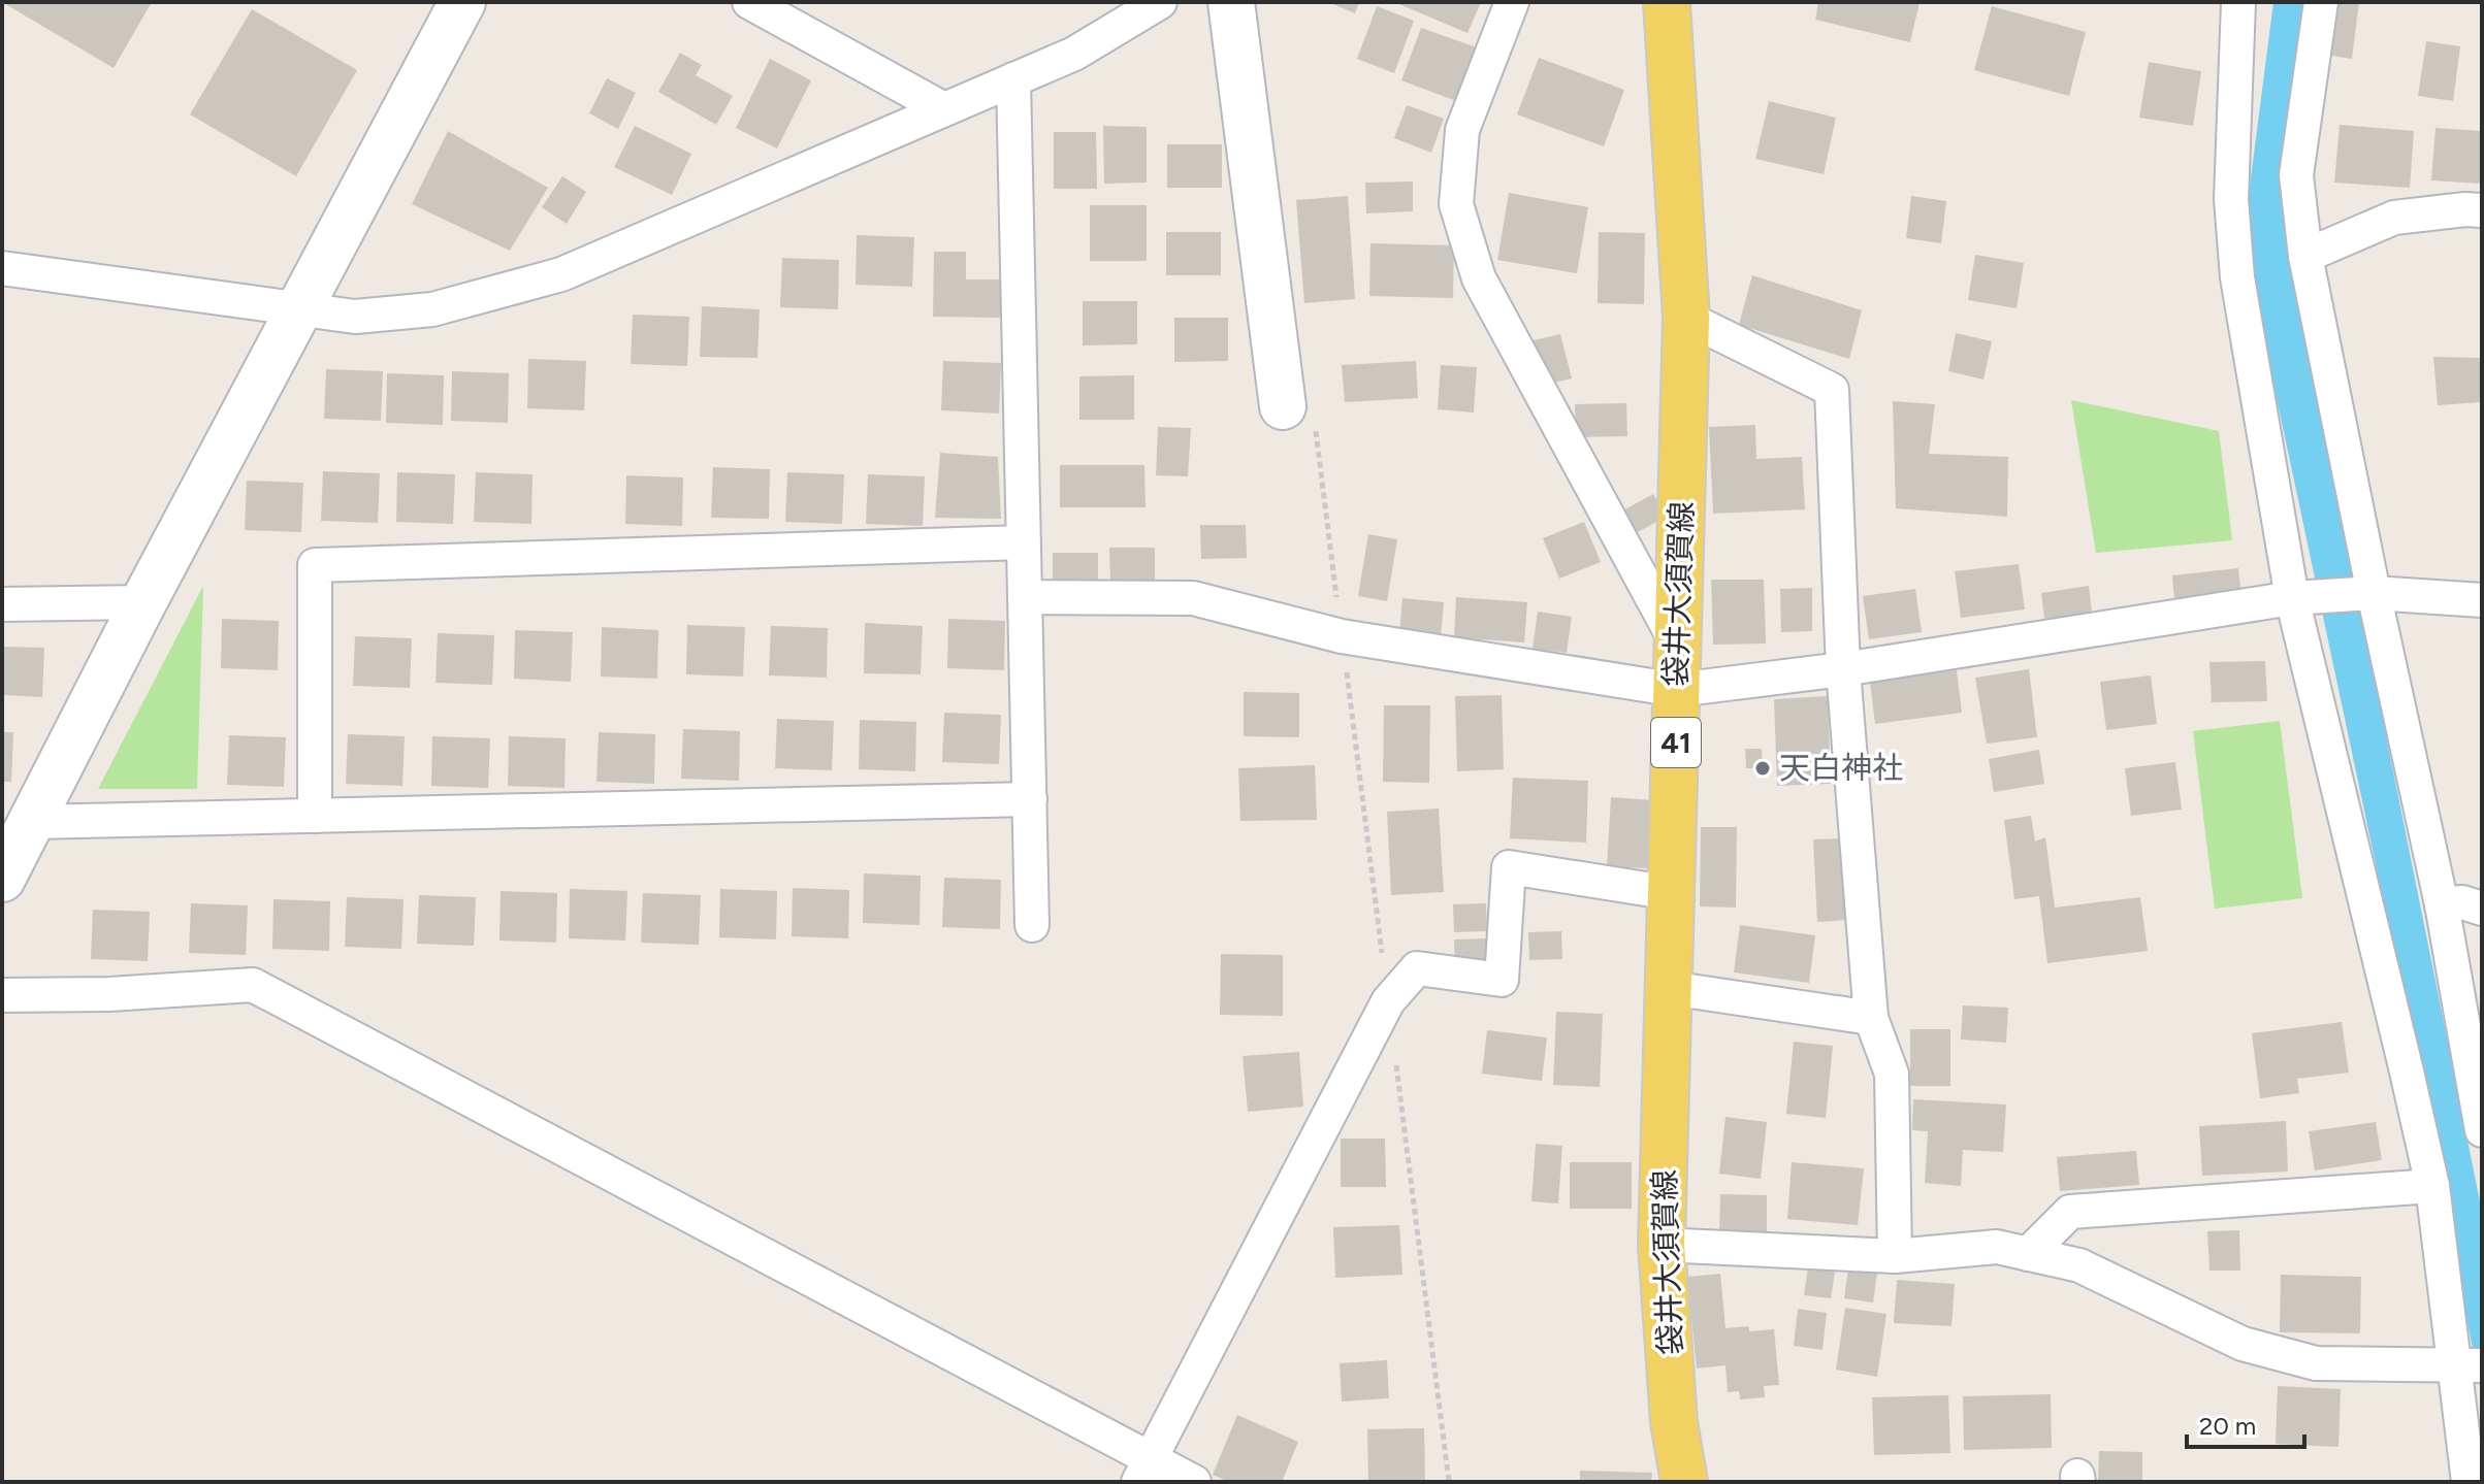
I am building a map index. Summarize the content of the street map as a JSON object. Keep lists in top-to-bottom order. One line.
{"streets":{"main road":["袋井大須賀線","41"]},"places":["天白神社"],"scale_bar":"20 m"}
